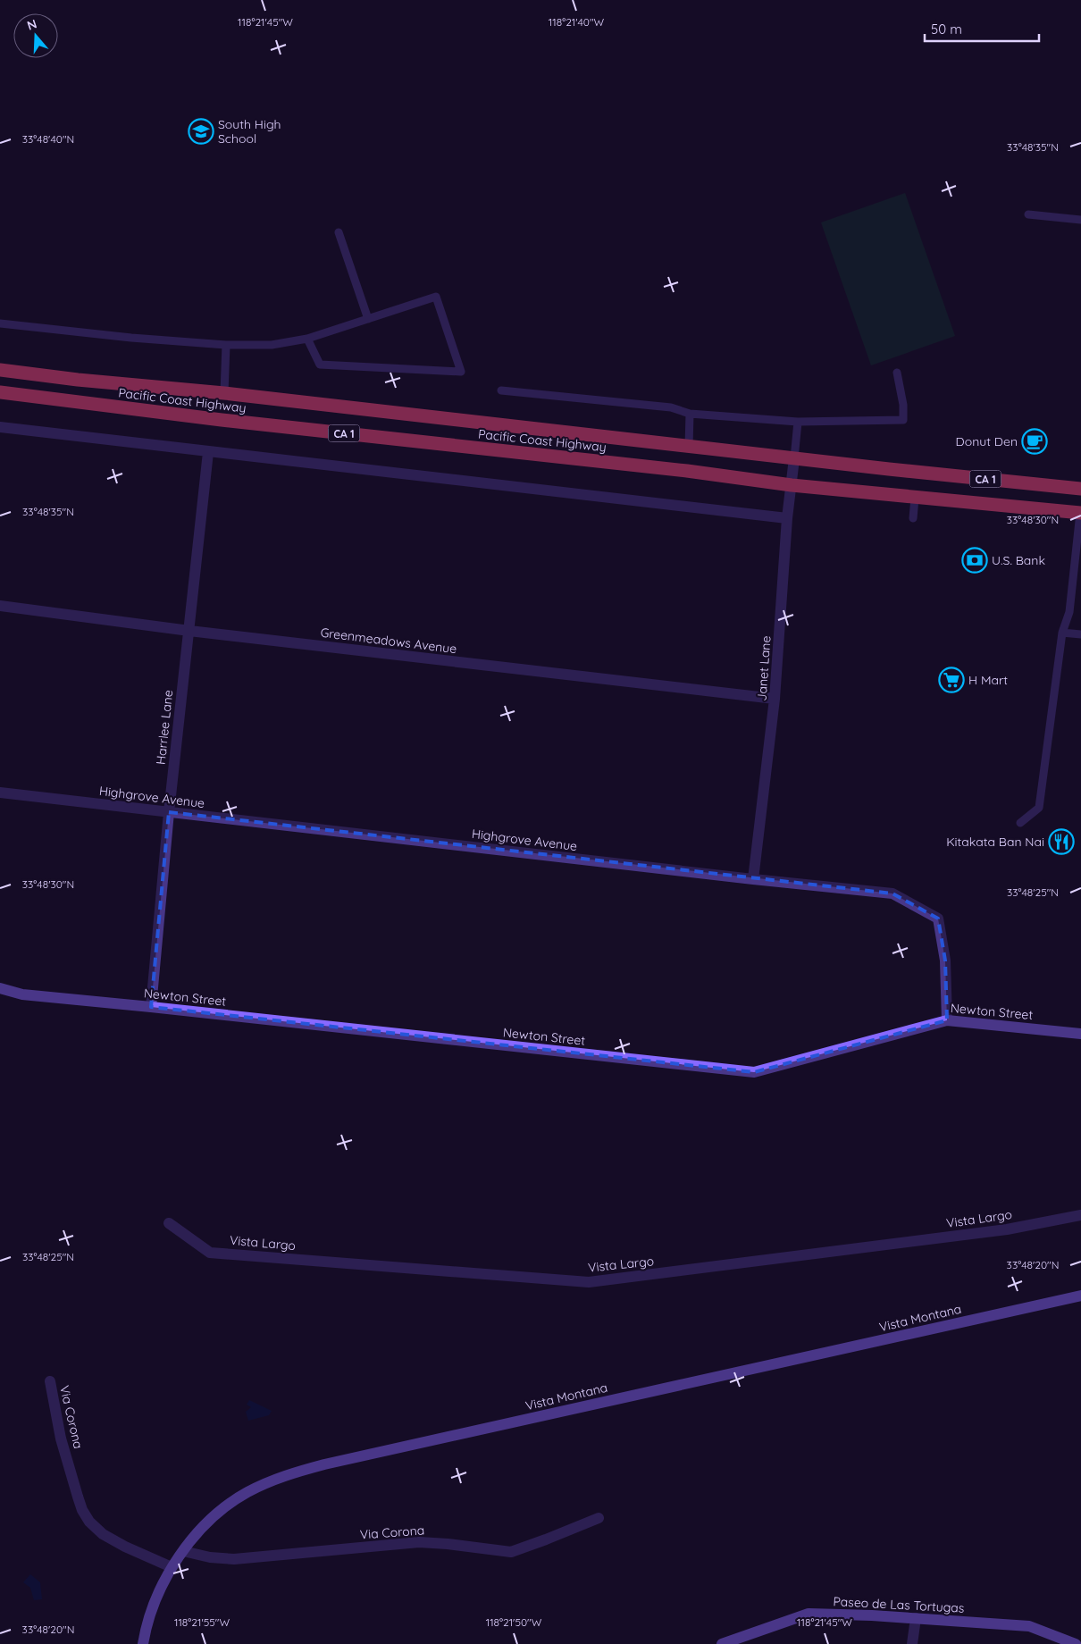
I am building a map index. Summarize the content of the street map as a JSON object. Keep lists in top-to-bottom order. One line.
{"streets":{"highway":["Pacific Coast Highway","CA 1"],"street":["Greenmeadows Avenue","Janet Lane","Harrlee Lane","Highgrove Avenue","Newton Street","Vista Largo","Vista Montana","Via Corona","Paseo de Las Tortugas"]},"crossings":[["Pacific Coast Highway","Janet Lane"],["Greenmeadows Avenue","Janet Lane"],["Greenmeadows Avenue","Harrlee Lane"],["Janet Lane","Highgrove Avenue"],["Harrlee Lane","Highgrove Avenue"],["Harrlee Lane","Newton Street"],["Highgrove Avenue","Newton Street"],["Vista Montana","Via Corona"]],"places":{"school or university":["South High School"],"cafe":["Donut Den"],"bank":["U.S. Bank"],"supermarket":["H Mart"],"restaurant":["Kitakata Ban Nai"]},"scale_bar":"50 m","north":"top","coordinates":["118°21'45\"W","118°21'40\"W","33°48'40\"N","33°48'35\"N","33°48'30\"N","33°48'25\"N","33°48'20\"N","118°21'55\"W","118°21'50\"W"]}
